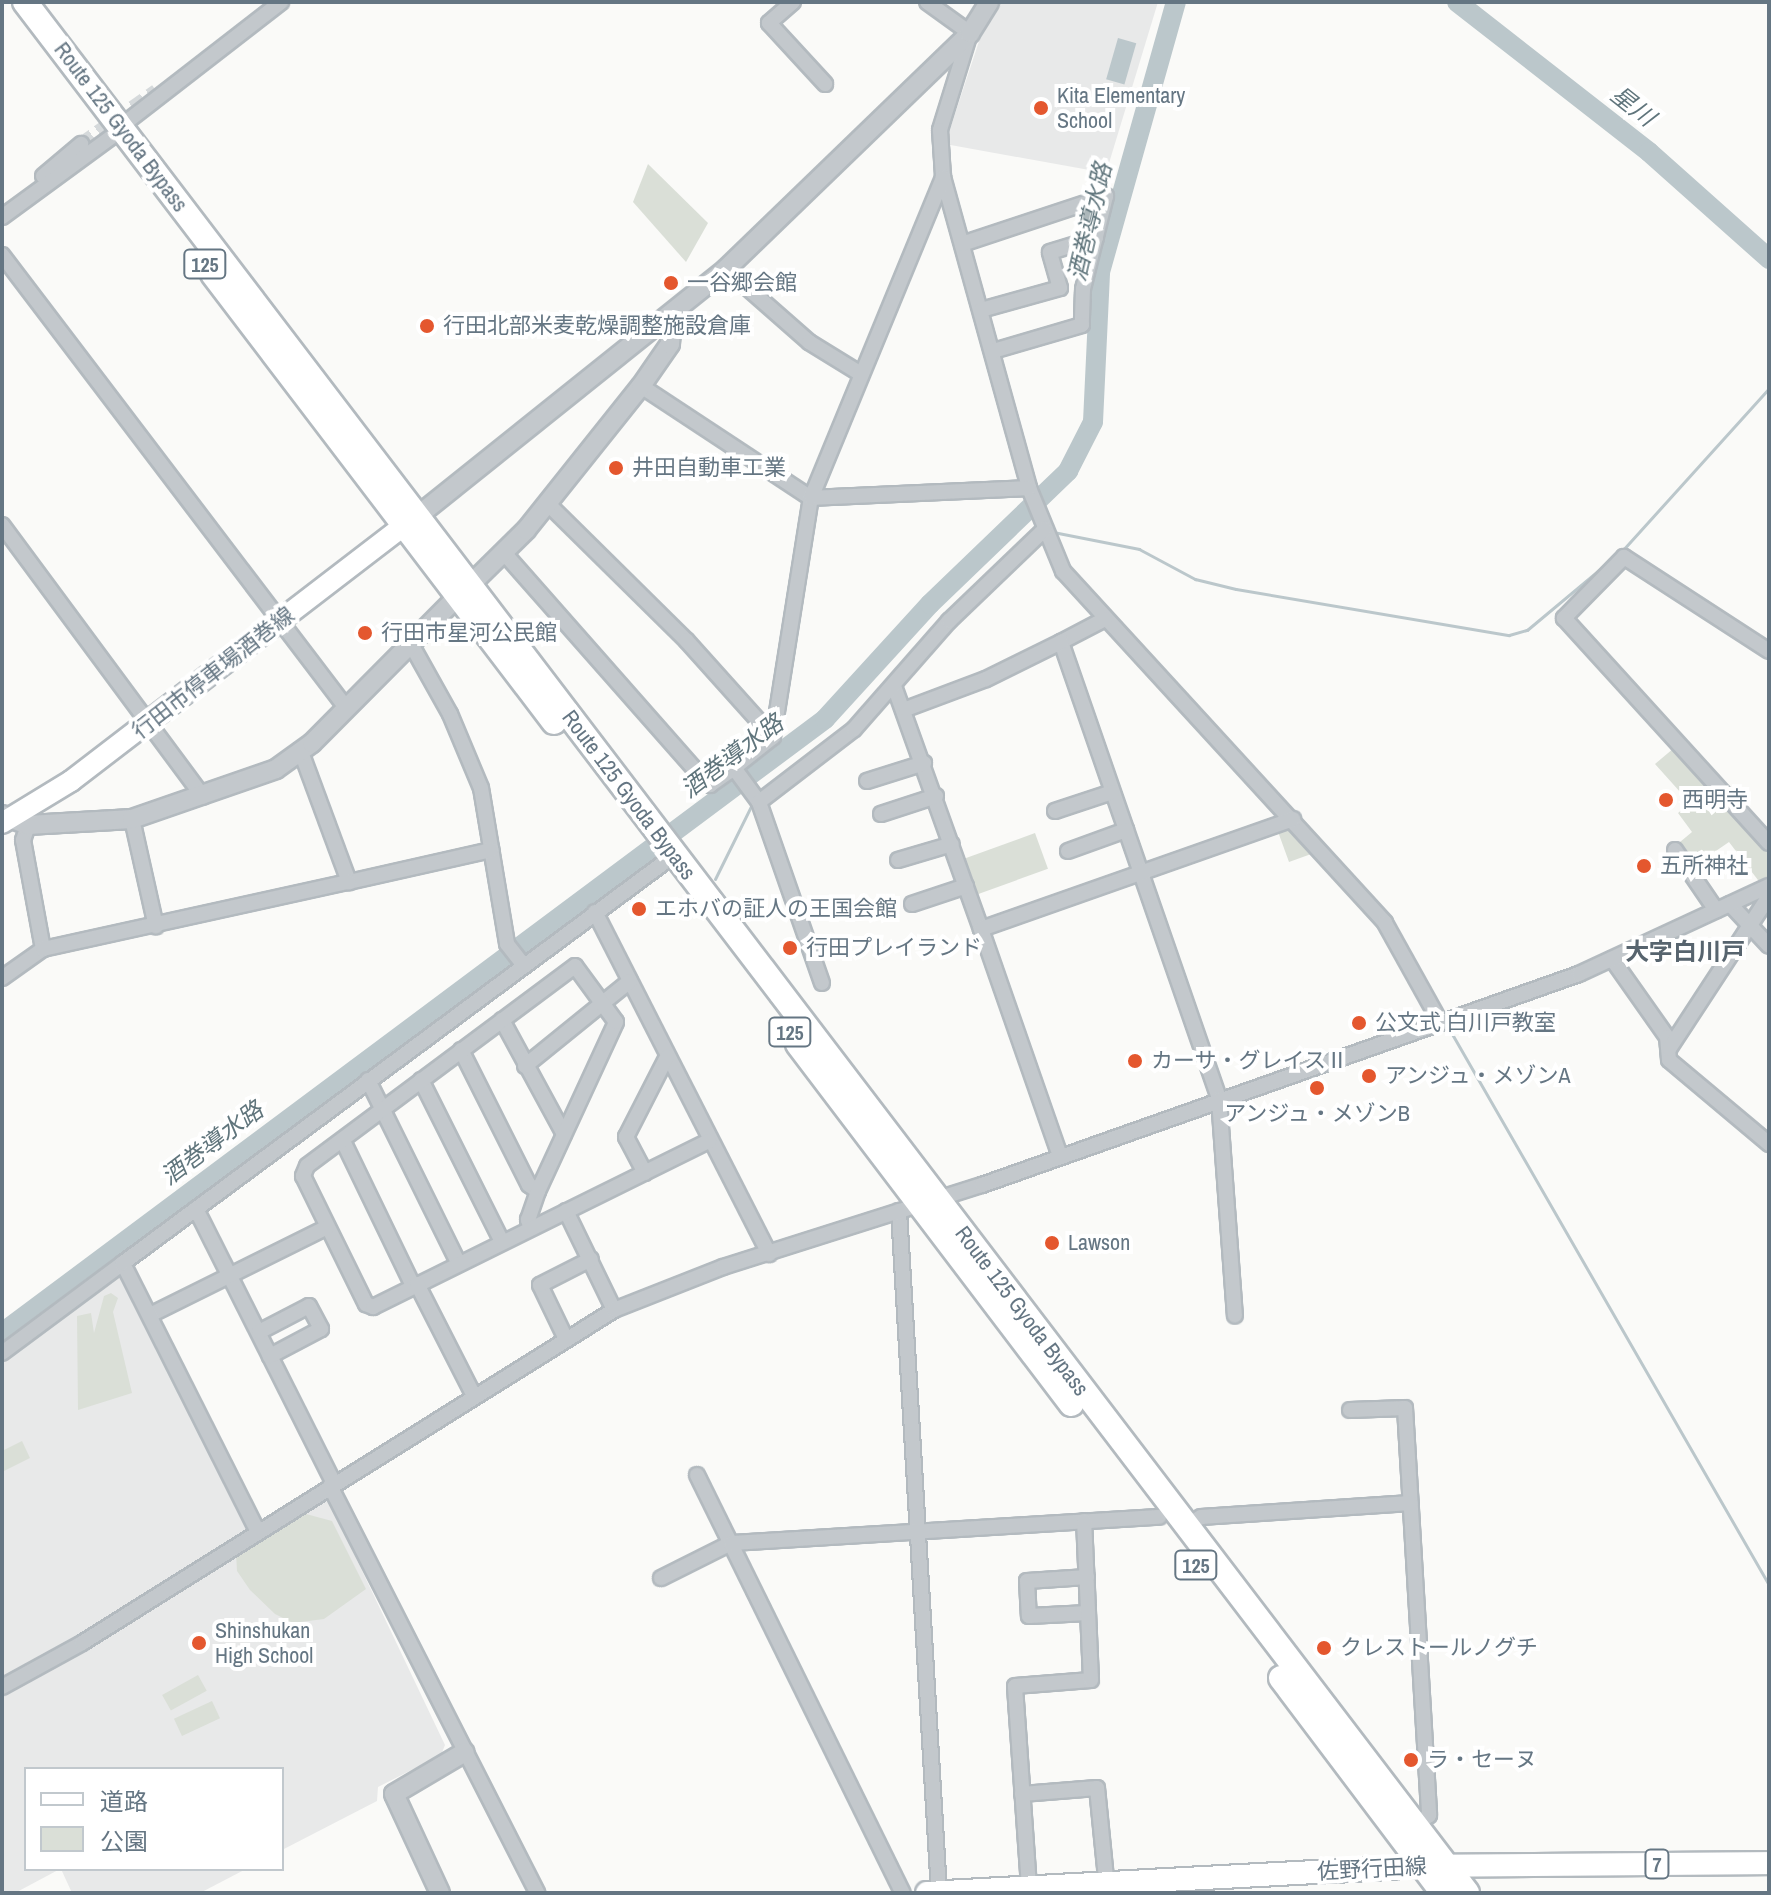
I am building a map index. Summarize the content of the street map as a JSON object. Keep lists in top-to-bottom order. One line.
{"streets":{"highway":["Route 125 Gyoda Bypass","125"],"main road":["行田市停車場酒巻線","7","佐野行田線"]},"crossings":[["Route 125 Gyoda Bypass","行田市停車場酒巻線"],["Route 125 Gyoda Bypass","佐野行田線"]],"districts":["大字白川戸"],"water":["星川","酒巻導水路"],"places":["Kita Elementary School","一谷郷会館","行田北部米麦乾燥調整施設倉庫","井田自動車工業","行田市星河公民館","西明寺","五所神社","エホバの証人の王国会館","行田プレイランド","公文式 白川戸教室","カーサ・グレイスⅡ","アンジュ・メゾンA","アンジュ・メゾンB","Lawson","Shinshukan High School","クレストールノグチ","ラ・セーヌ"],"legend":["道路","公園"]}
